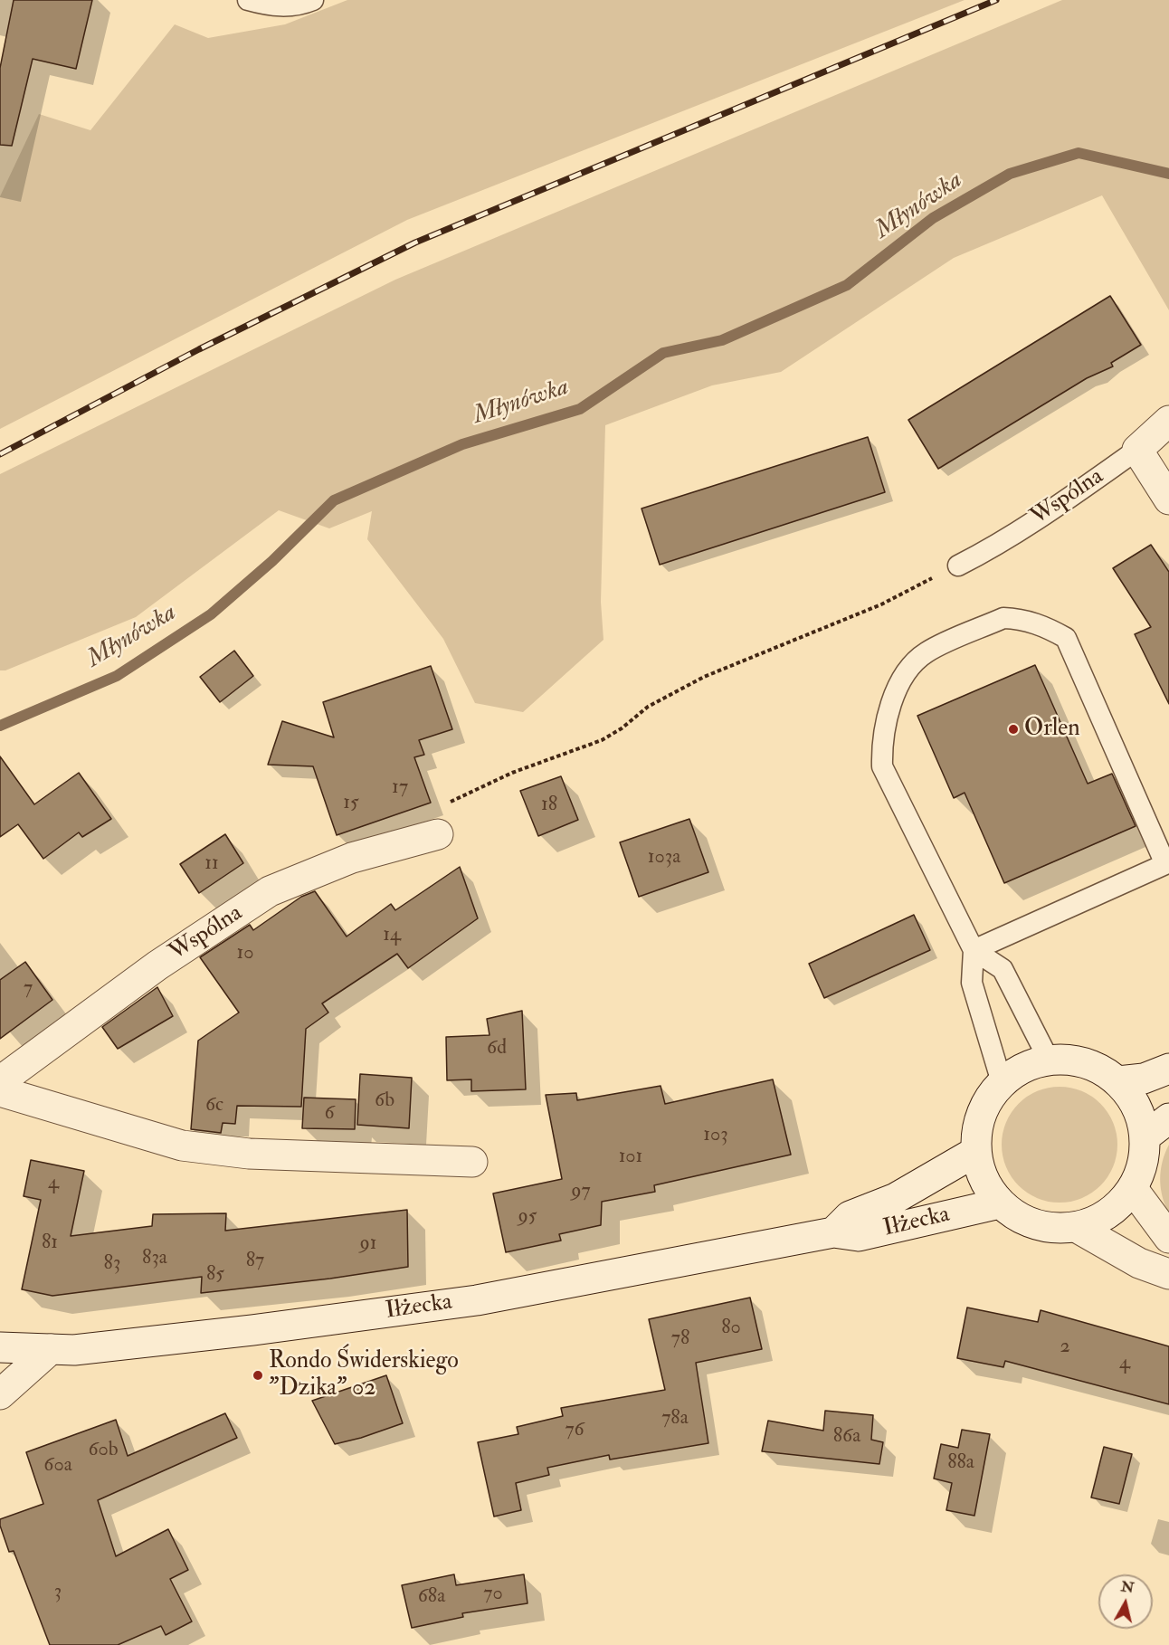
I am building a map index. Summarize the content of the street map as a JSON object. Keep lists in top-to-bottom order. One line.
{"streets":{"main road":["Wspólna","Iłżecka"]},"water":["Młynówka"],"places":["Orlen","Rondo Świderskiego \"Dzika\" 02"],"house_numbers":["17","15","18","103a","11","14","10","7","6d","6b","6c","6","103","101","4","97","95","81","91","83a","87","83","85","80","78","2","4","78a","76","86a","60b","88a","60a","3","70","68a"],"north":"top"}
